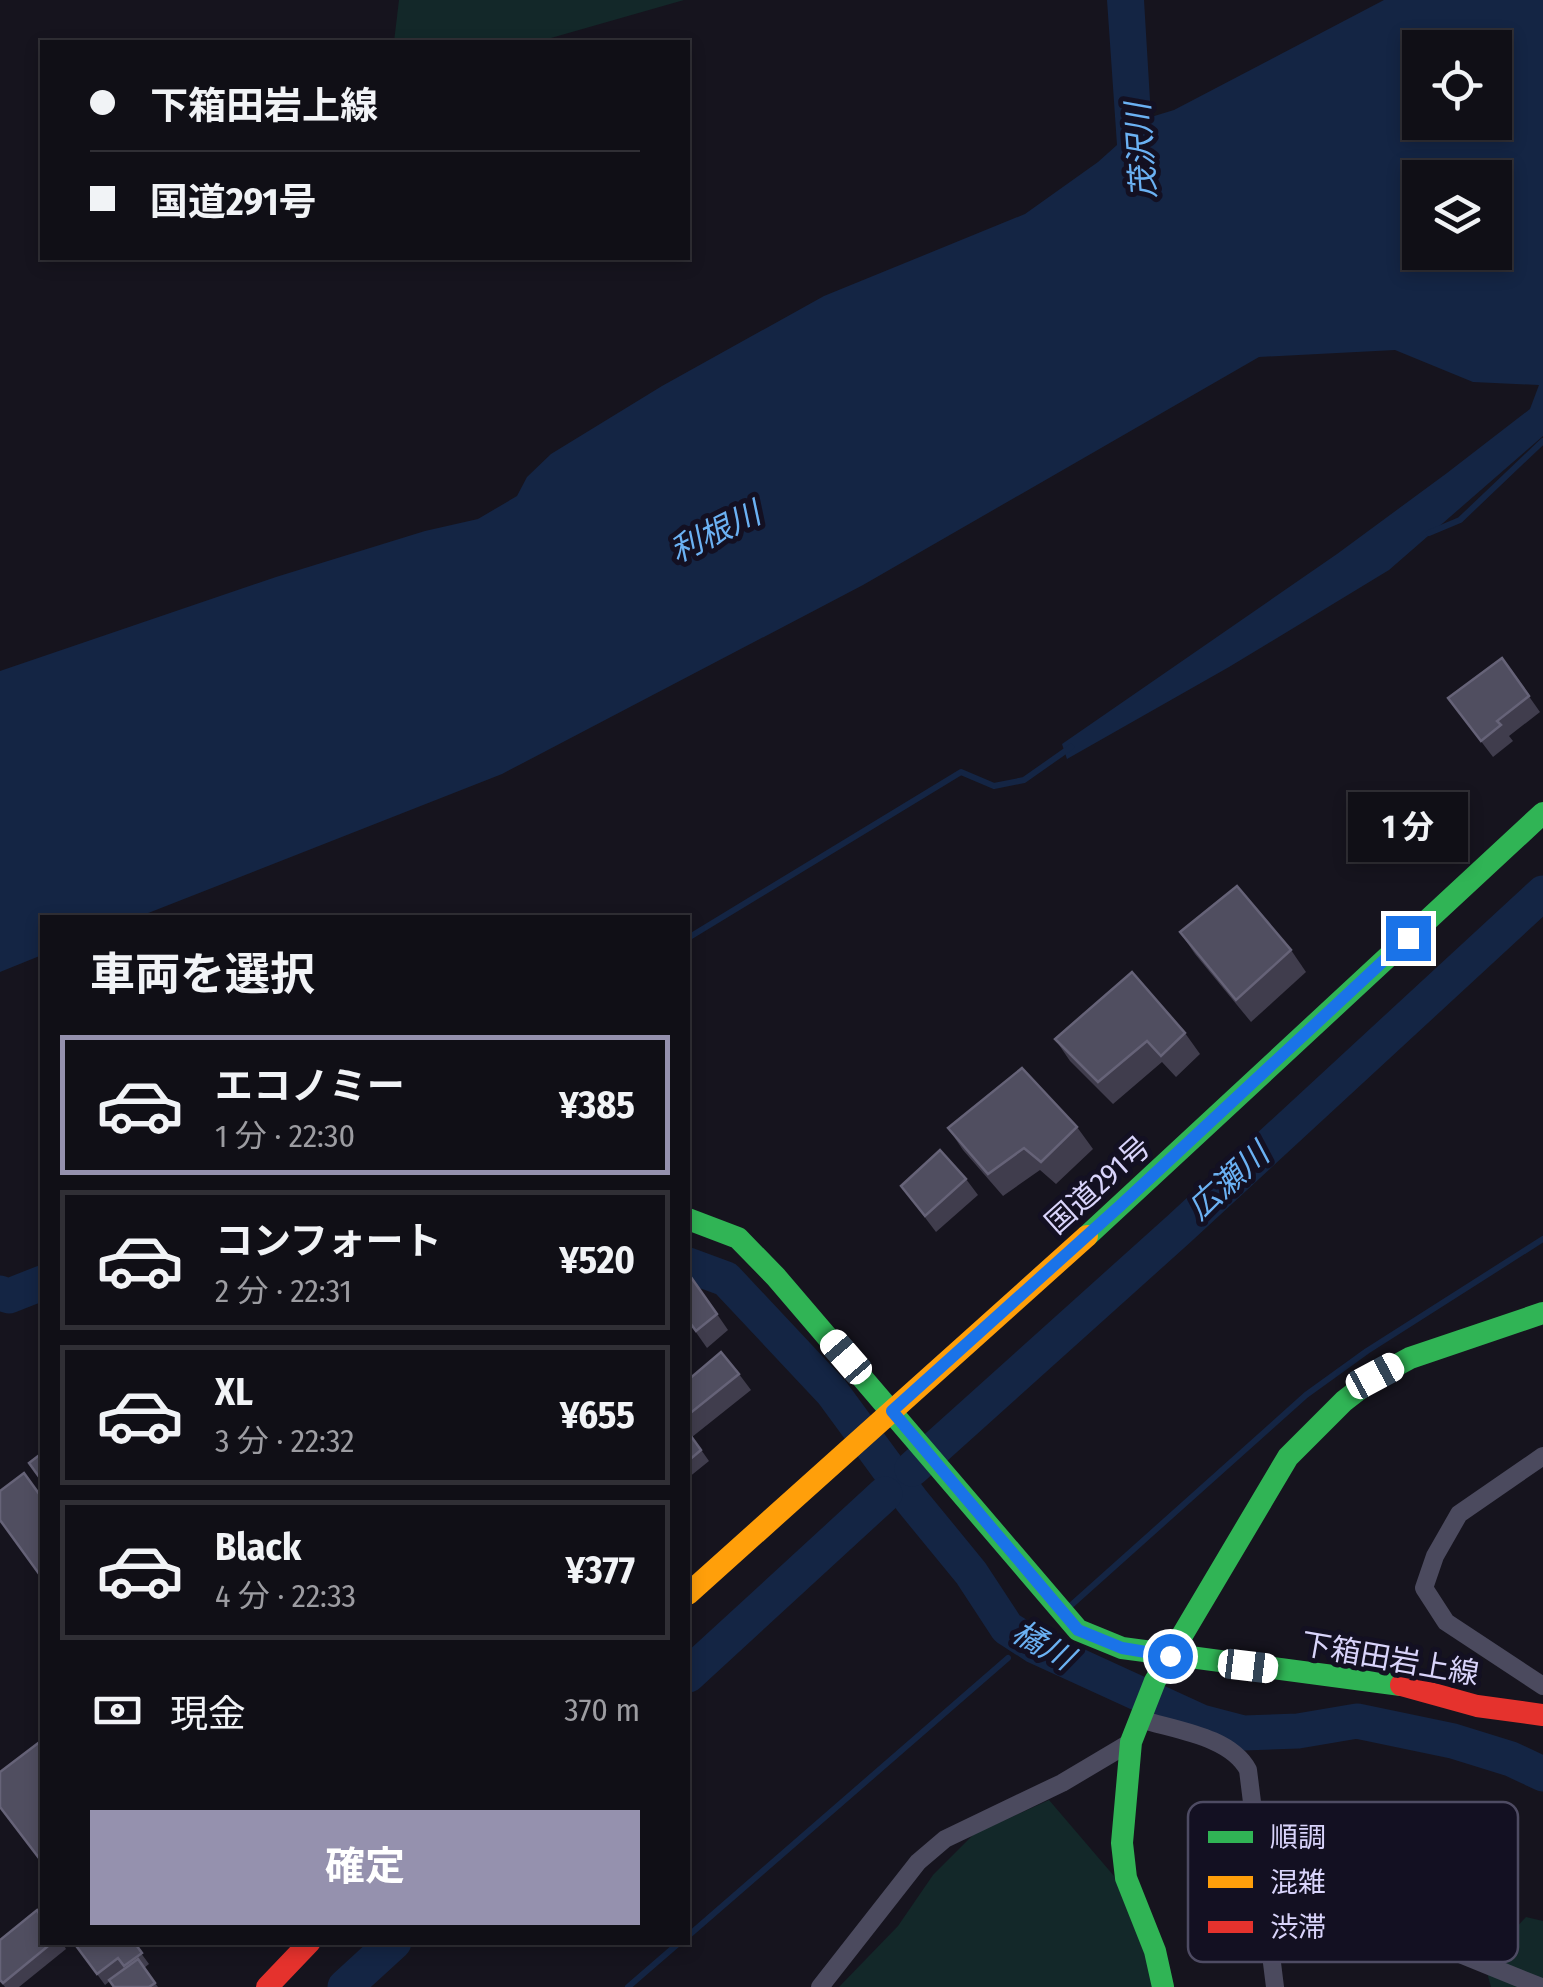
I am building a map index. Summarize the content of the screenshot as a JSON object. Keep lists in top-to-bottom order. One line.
{"streets":{"main road":["国道291号","下箱田岩上線"]},"crossings":[["国道291号","下箱田岩上線"]],"water":["茂沢川","利根川","広瀬川","橘川"],"legend":["順調","混雑","渋滞"],"page":{"banner":["下箱田岩上線","国道291号"],"bubble":"1 分","heading":"車両を選択","list":[{"name":"エコノミー","note":"1 分 · 22:30","value":"¥385"},{"name":"コンフォート","note":"2 分 · 22:31","value":"¥520"},{"name":"XL","note":"3 分 · 22:32","value":"¥655"},{"name":"Black","note":"4 分 · 22:33","value":"¥377"}],"pay":["現金","370 m"],"buttons":"確定"}}
